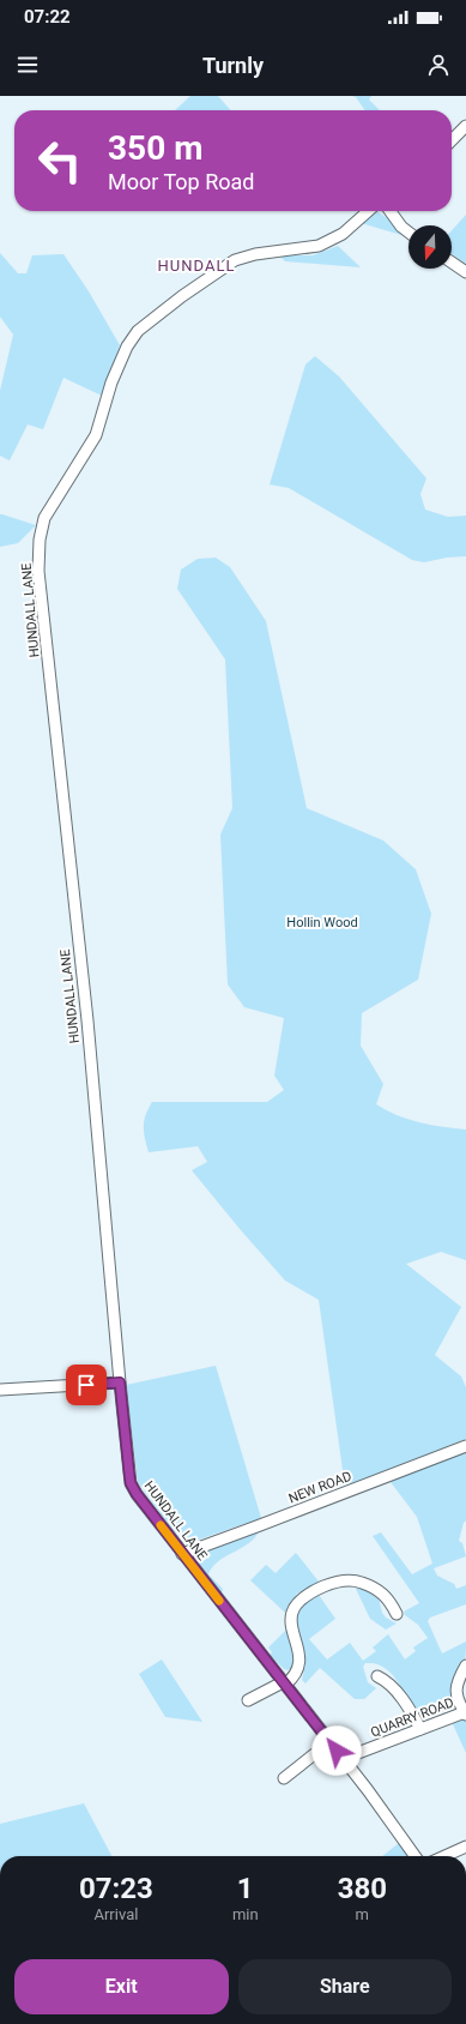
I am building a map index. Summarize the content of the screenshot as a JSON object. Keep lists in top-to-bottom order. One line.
{"streets":{"street":["HUNDALL LANE","NEW ROAD","QUARRY ROAD"]},"crossings":[["HUNDALL LANE","NEW ROAD"],["HUNDALL LANE","QUARRY ROAD"]],"districts":["HUNDALL"],"parks":["Hollin Wood"],"north":"bottom","page":{"status":"07:22","header":"Turnly","turn":["350 m","Moor Top Road"],"eta":["07:23","Arrival","1","min","380","m"],"buttons":["Exit","Share"]}}
